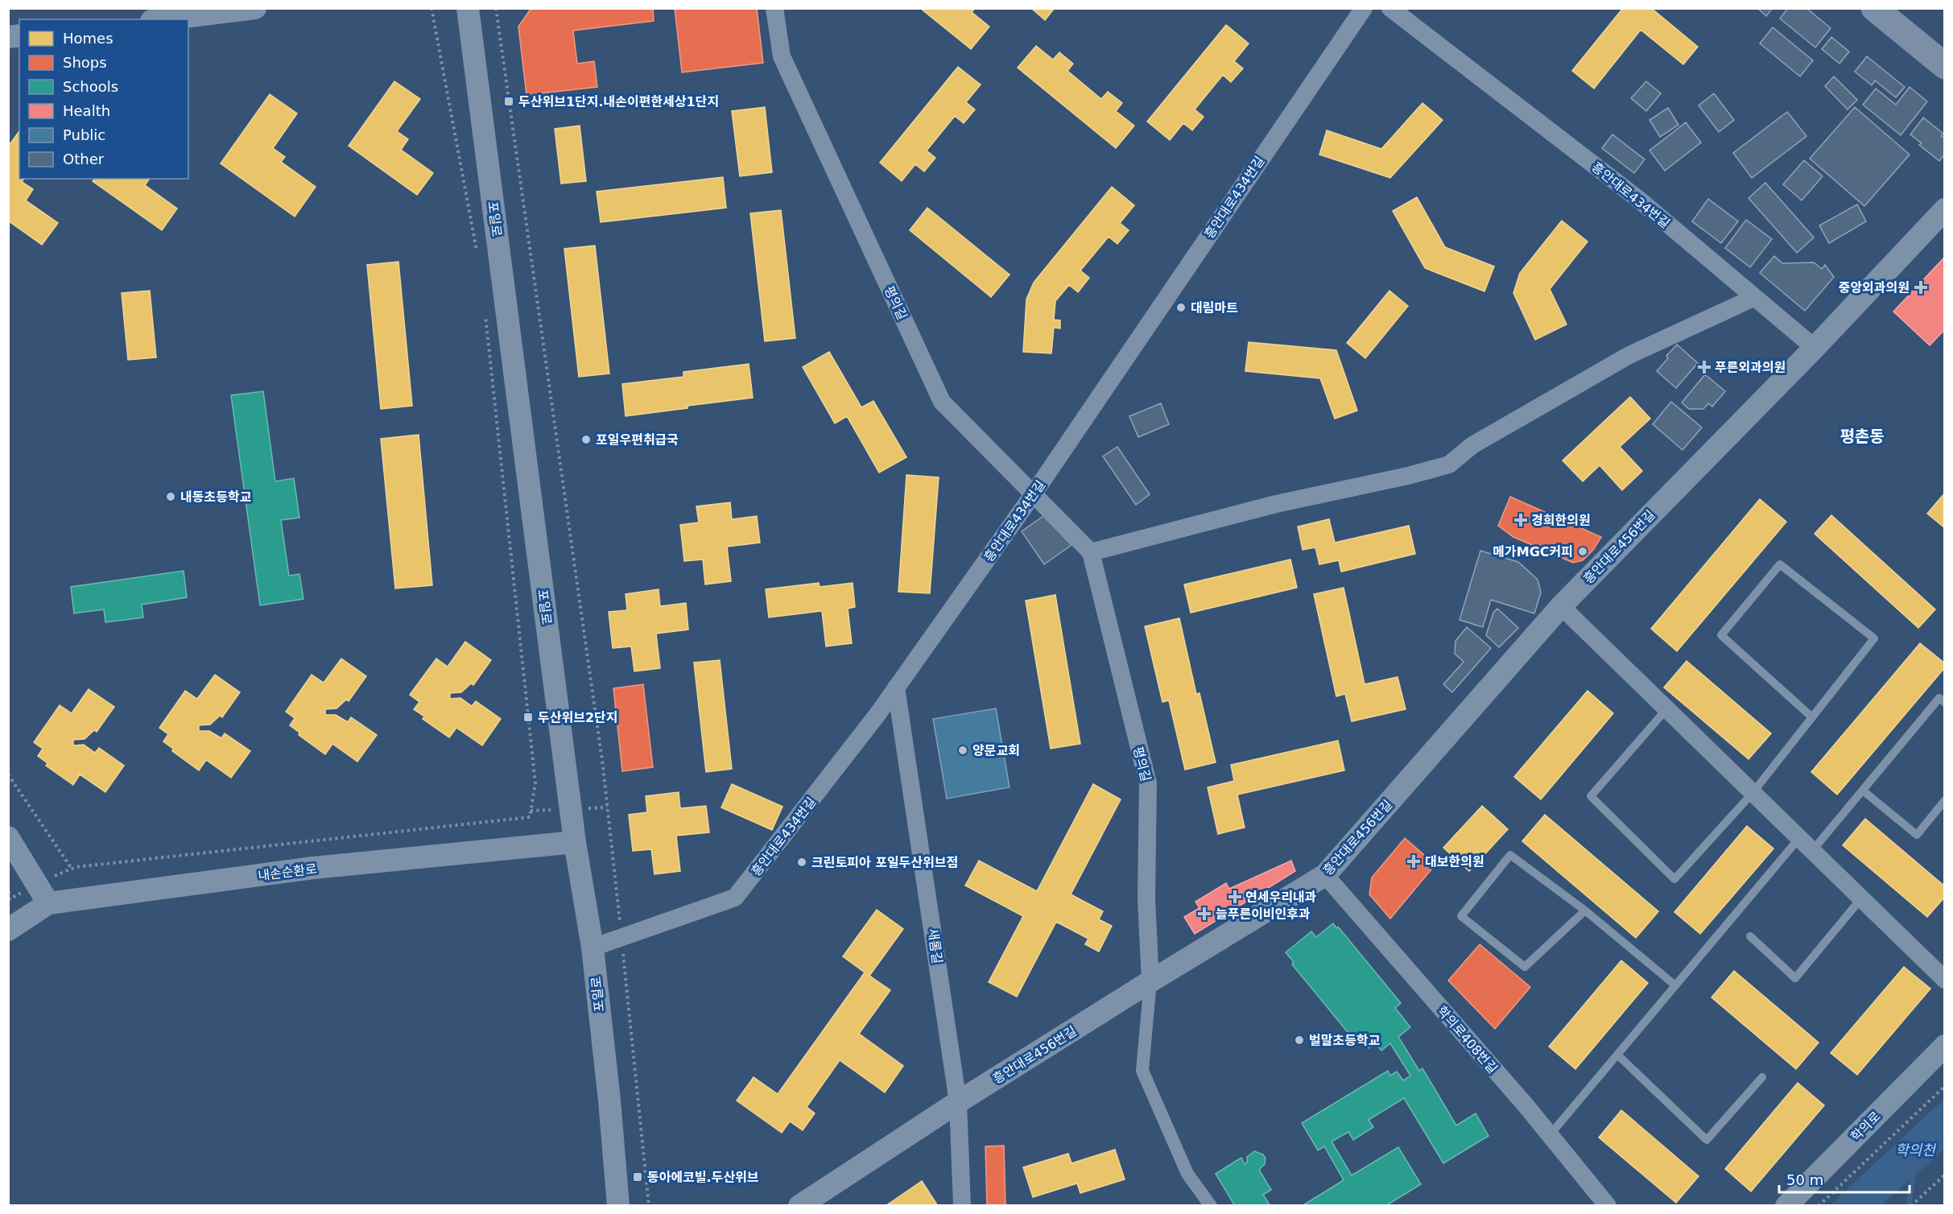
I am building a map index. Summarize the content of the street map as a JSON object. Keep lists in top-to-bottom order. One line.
{"streets":{"street":["흥안대로434번길","포일로","평의길","흥안대로456번길","내손순환로","새롬길","학의로408번길","학의로"]},"crossings":[["흥안대로434번길","포일로"],["흥안대로434번길","평의길"],["흥안대로434번길","새롬길"],["포일로","내손순환로"],["평의길","흥안대로456번길"],["흥안대로456번길","새롬길"],["흥안대로456번길","학의로408번길"]],"districts":["평촌동"],"water":["학의천"],"places":{"transit":["두산위브1단지.내손이편한세상1단지","두산위브2단지","동아에코빌.두산위브"],"health":["중앙외과의원","푸른외과의원","경희한의원","대보한의원","연세우리내과","늘푸른이비인후과"],"other":["대림마트","포일우편취급국","내동초등학교","메가MGC커피","양문교회","크린토피아 포일두산위브점","벌말초등학교"]},"legend":["Homes","Shops","Schools","Health","Public","Other"],"scale_bar":"50 m"}
